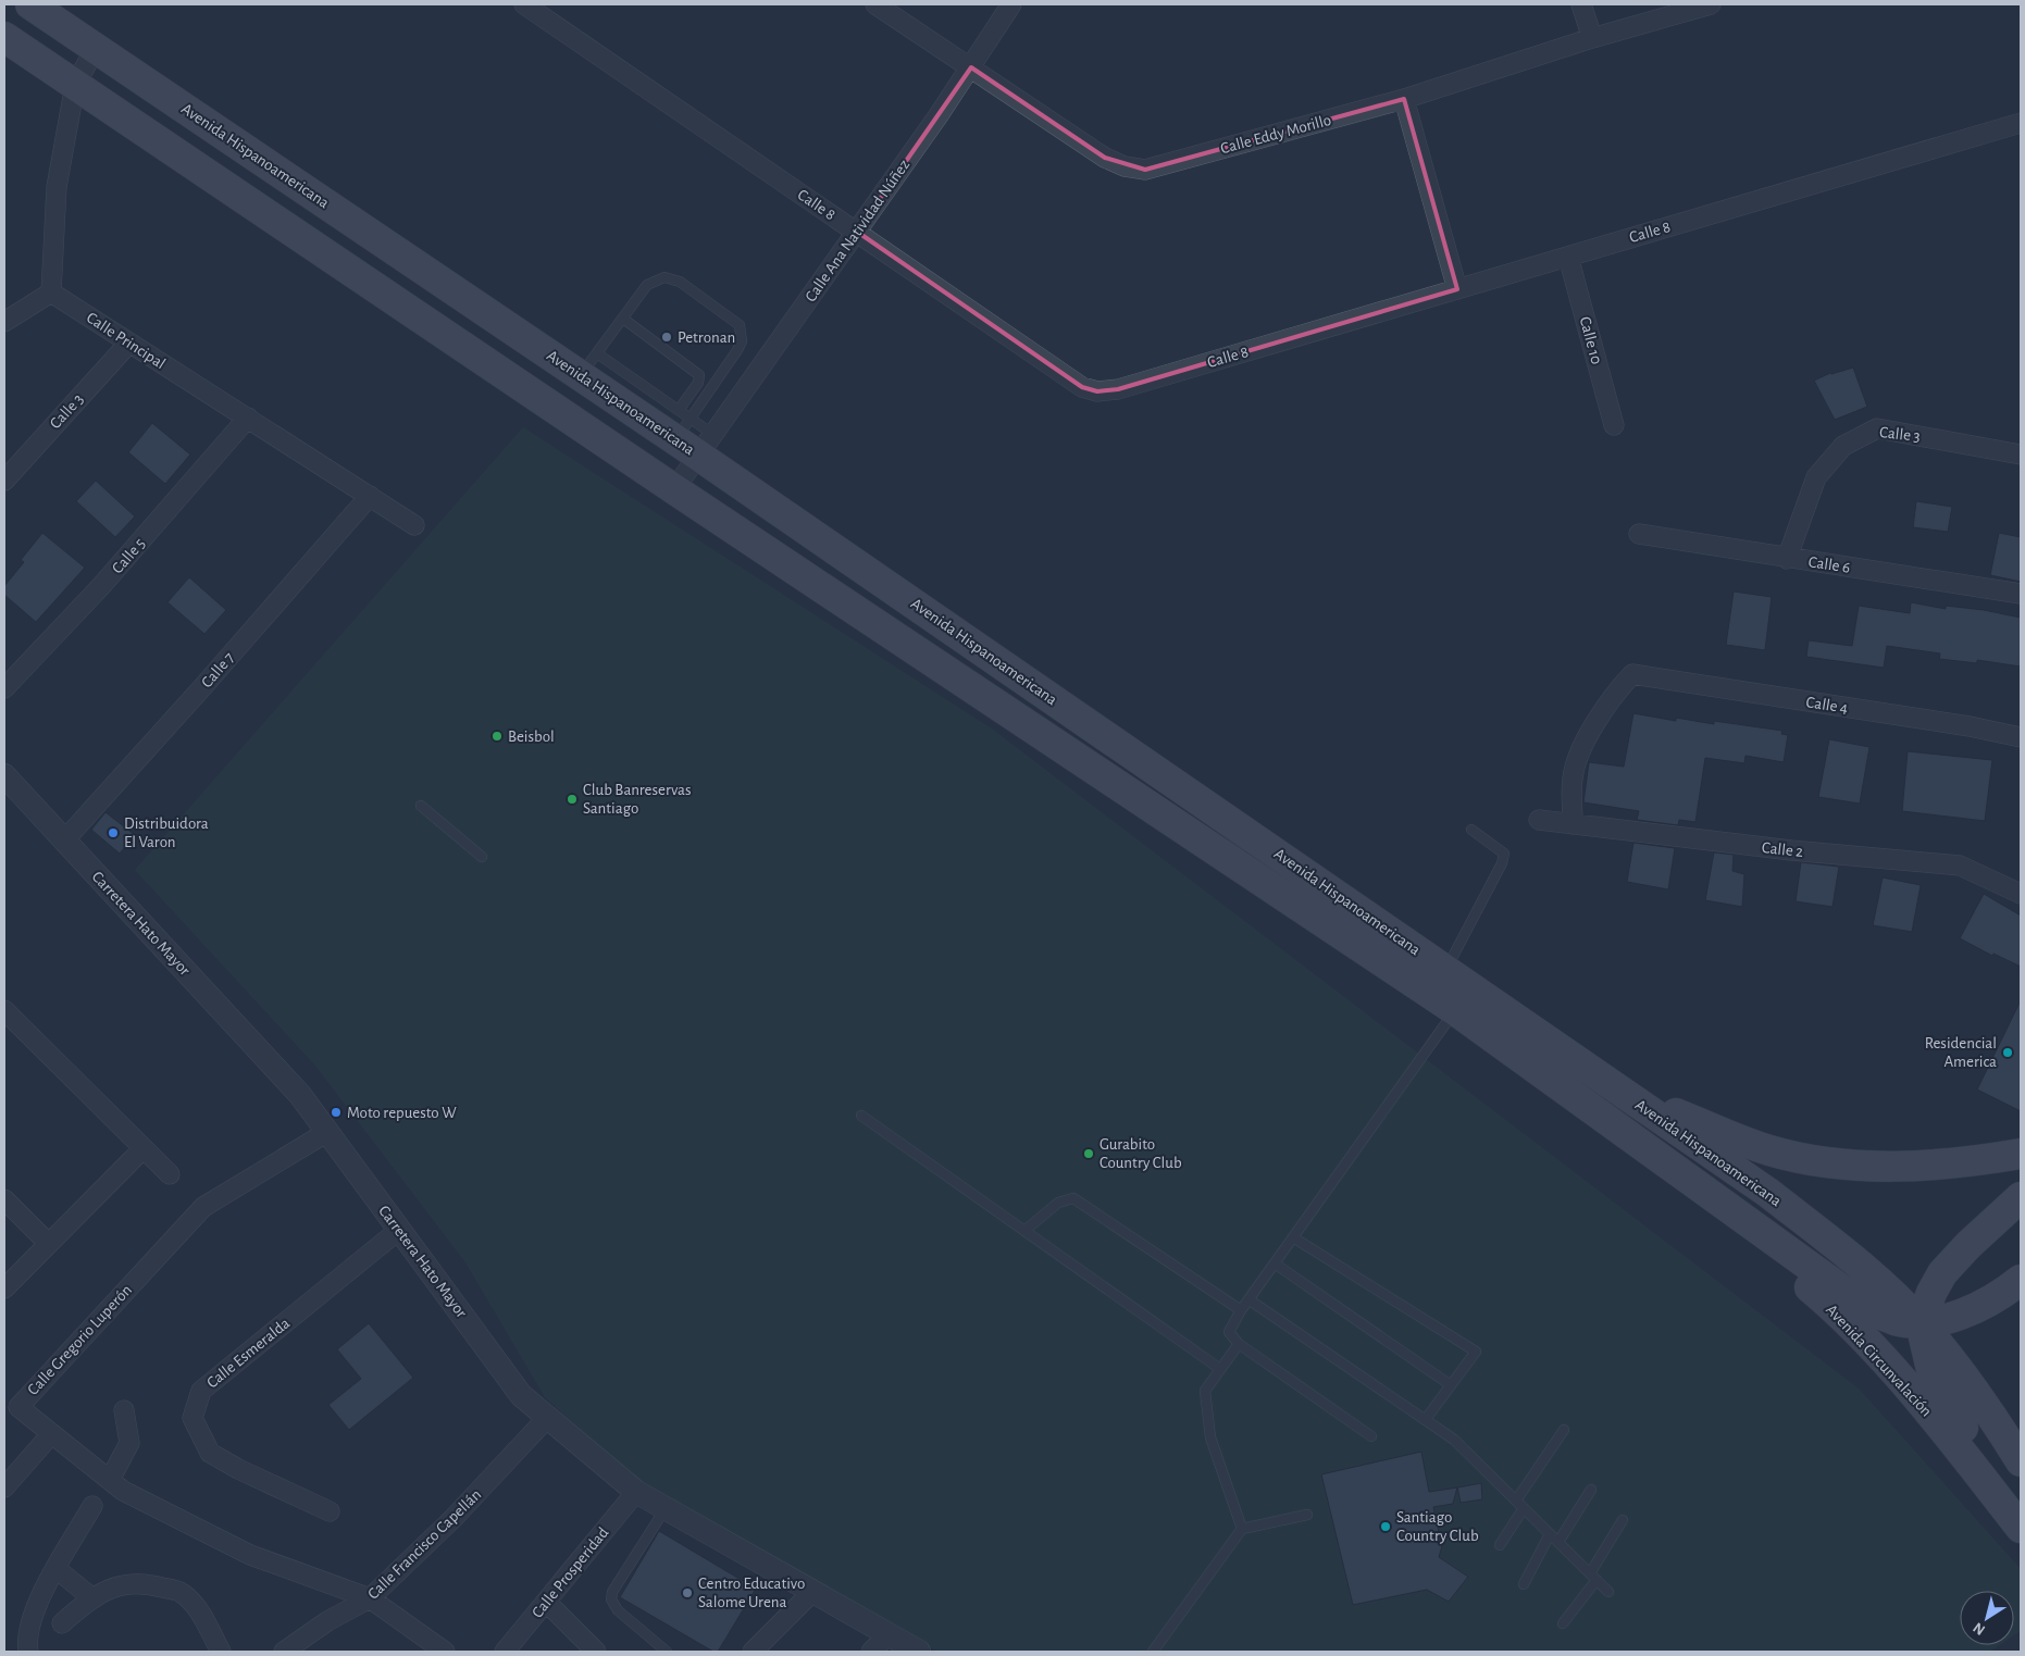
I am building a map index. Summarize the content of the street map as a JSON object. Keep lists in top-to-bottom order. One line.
{"streets":{"main road":["Avenida Hispanoamericana","Avenida Circunvalación"],"street":["Calle Eddy Morillo","Calle 8","Calle Ana Natividad Núñez","Calle Principal","Calle 10","Calle 3","Calle 5","Calle 6","Calle 7","Calle 4","Calle 2","Carretera Hato Mayor","Calle Gregorio Luperón","Calle Esmeralda","Calle Francisco Capellán","Calle Prosperidad"]},"crossings":[["Calle Eddy Morillo","Calle Ana Natividad Núñez"],["Avenida Hispanoamericana","Calle Ana Natividad Núñez"],["Avenida Hispanoamericana","Avenida Circunvalación"],["Calle 8","Calle Ana Natividad Núñez"],["Calle 8","Calle 10"],["Calle Principal","Calle 3"],["Calle Principal","Calle 5"],["Calle Principal","Calle 7"],["Calle 3","Calle 6"],["Calle 7","Carretera Hato Mayor"],["Calle 4","Calle 2"],["Carretera Hato Mayor","Calle Gregorio Luperón"],["Carretera Hato Mayor","Calle Esmeralda"],["Carretera Hato Mayor","Calle Francisco Capellán"],["Carretera Hato Mayor","Calle Prosperidad"],["Calle Gregorio Luperón","Calle Francisco Capellán"]],"places":["Petronan","Beisbol","Club Banreservas Santiago","Distribuidora El Varon","Residencial America","Moto repuesto W","Gurabito Country Club","Santiago Country Club","Centro Educativo Salome Urena"],"north":"bottom left"}
